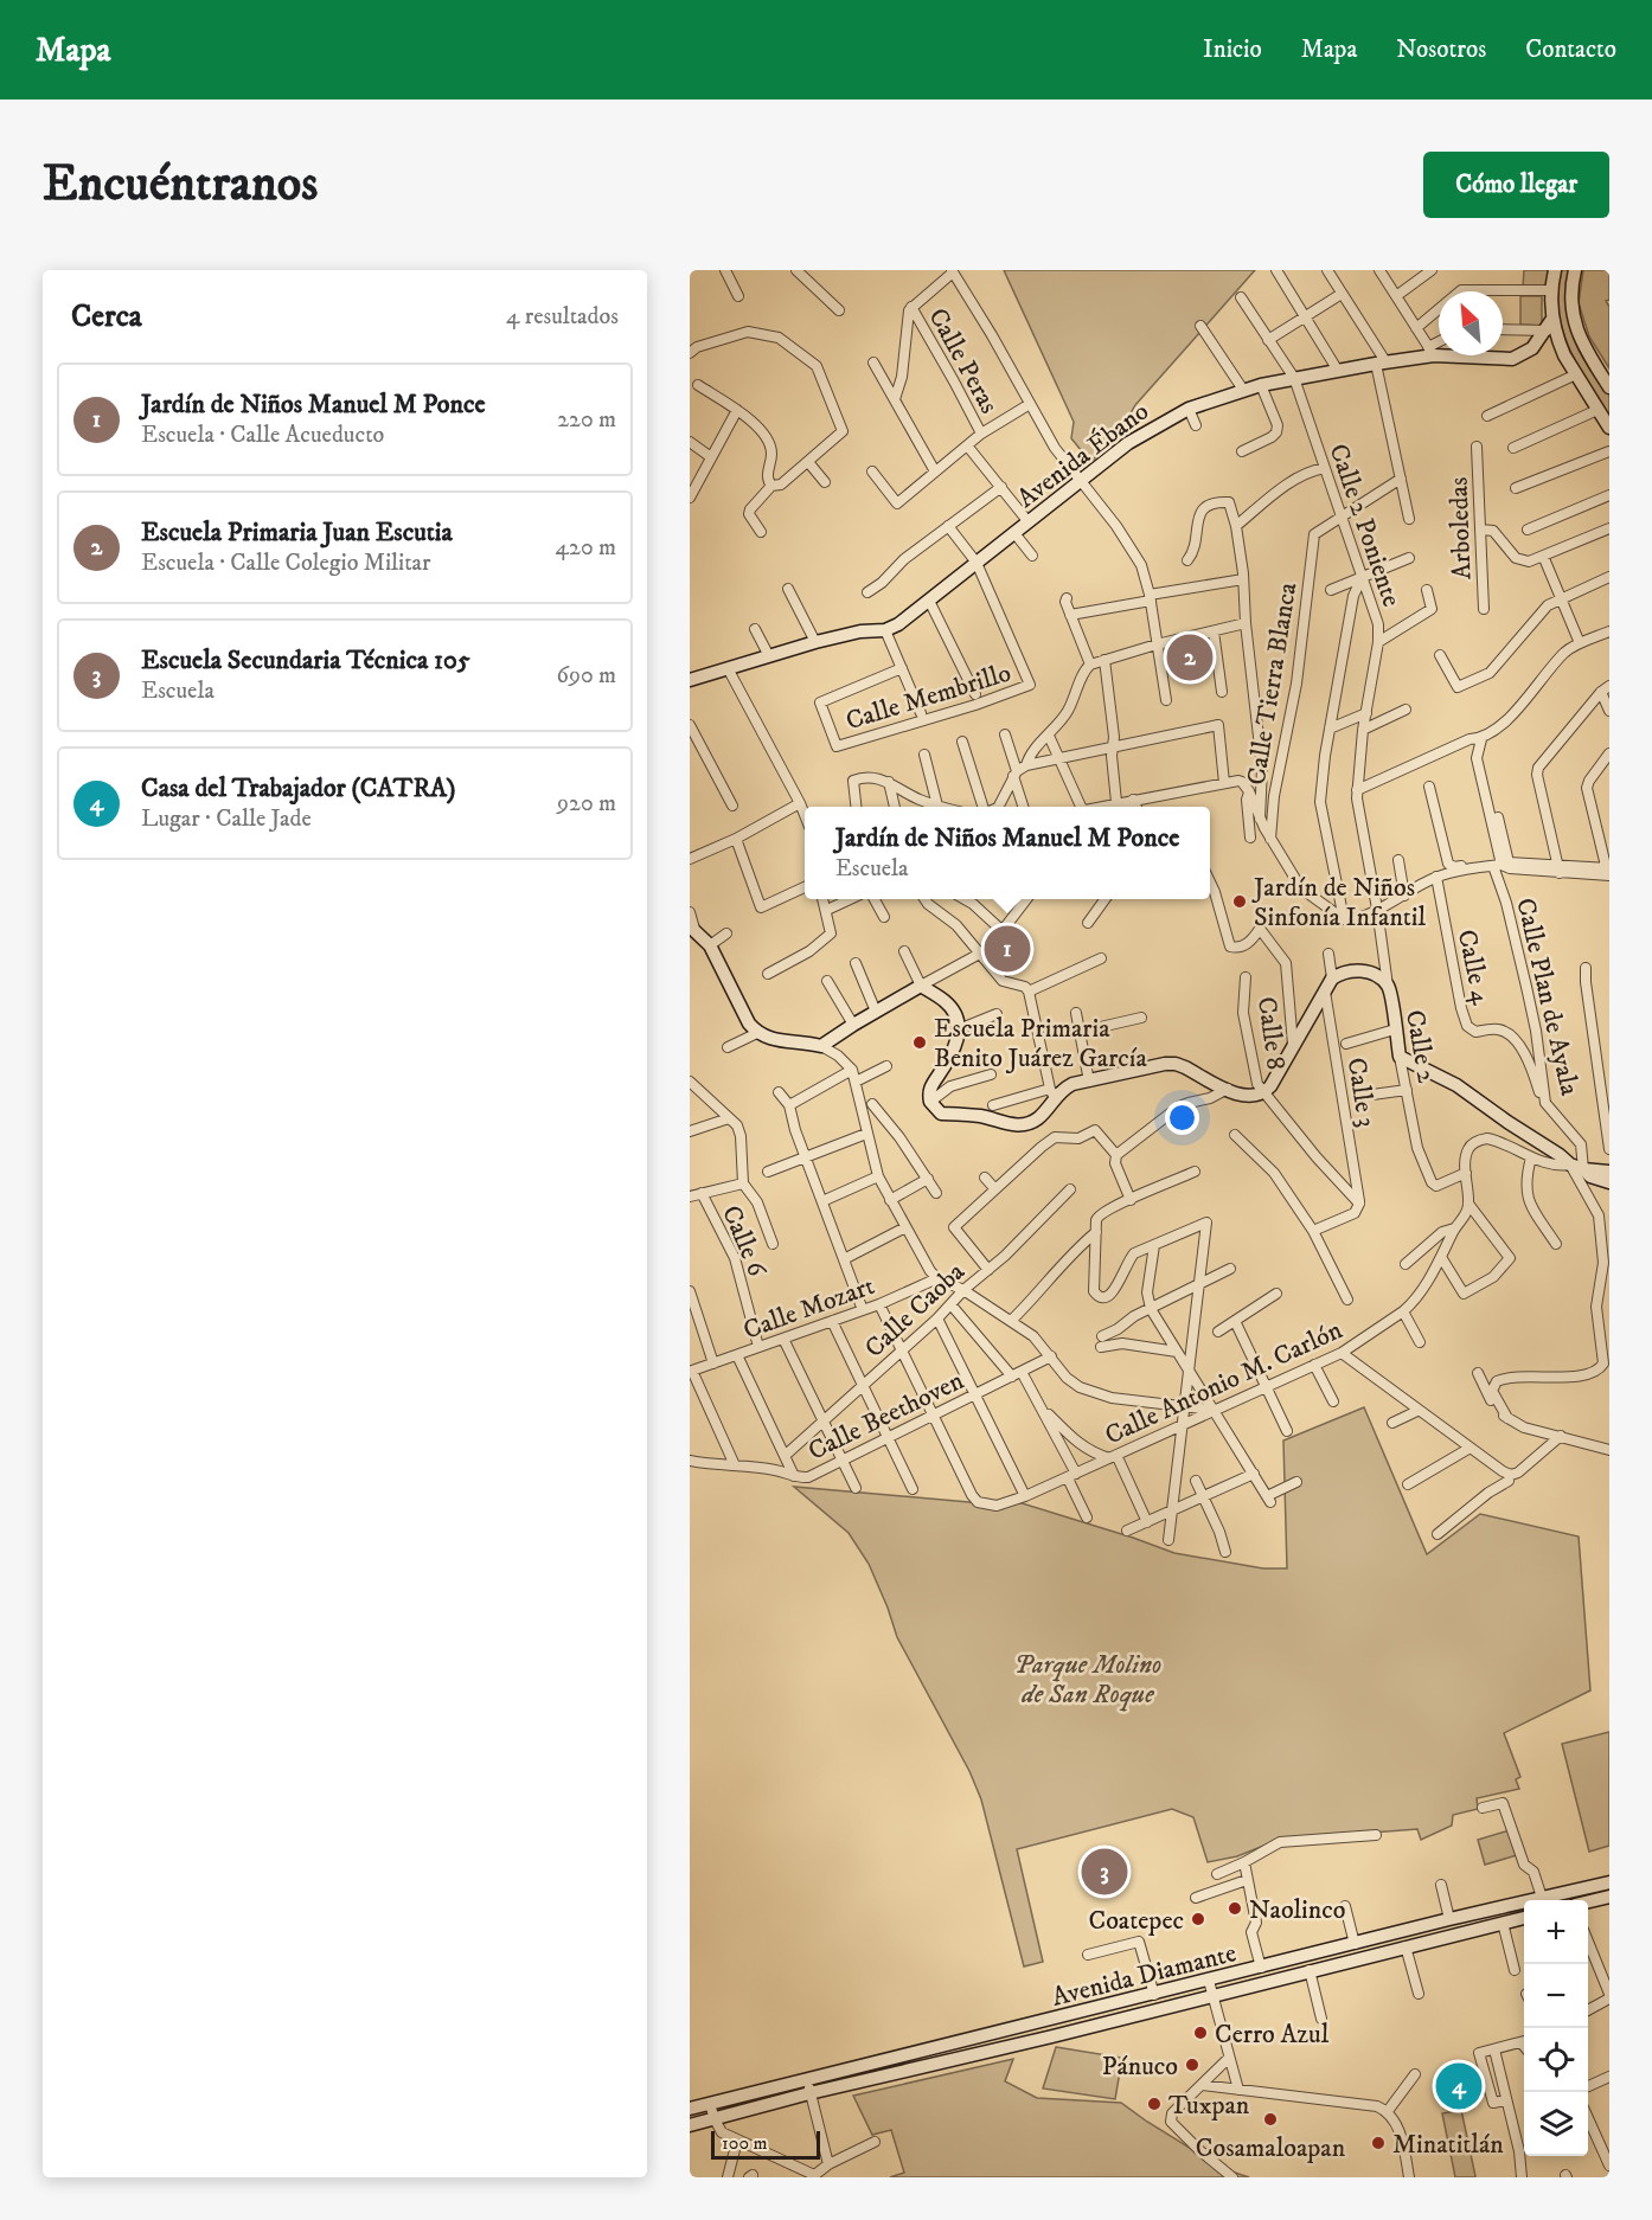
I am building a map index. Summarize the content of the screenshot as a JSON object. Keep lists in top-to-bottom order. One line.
{"streets":{"main road":["Avenida Ébano","Calle 2","Avenida Diamante"],"street":["Calle Peras","Calle 2 Poniente","Arboledas","Calle Tierra Blanca","Calle Membrillo","Calle 4","Calle Plan de Ayala","Calle 8","Calle 3","Calle 6","Calle Mozart","Calle Caoba","Calle Antonio M. Carlón","Calle Beethoven"]},"crossings":[["Avenida Ébano","Calle 2 Poniente"],["Avenida Ébano","Calle Membrillo"],["Calle 2 Poniente","Calle Tierra Blanca"],["Calle 2 Poniente","Calle 2"],["Calle 4","Calle Plan de Ayala"],["Calle 8","Calle 3"],["Calle 6","Calle Mozart"],["Calle Mozart","Calle Beethoven"],["Calle Antonio M. Carlón","Calle Beethoven"]],"parks":["Parque Molino de San Roque"],"places":["Jardín de Niños Sinfonía Infantil","Escuela Primaria Benito Juárez García","Naolinco","Coatepec","Cerro Azul","Pánuco","Tuxpan","Cosamaloapan","Minatitlán"],"scale_bar":"100 m","north":"top left","page":{"header":"Mapa","nav":["Inicio","Mapa","Nosotros","Contacto"],"buttons":"Cómo llegar","title":"Encuéntranos","heading":["Cerca","4 resultados"],"list":[{"mark":"1","name":"Jardín de Niños Manuel M Ponce","note":"Escuela · Calle Acueducto","value":"220 m"},{"mark":"2","name":"Escuela Primaria Juan Escutia","note":"Escuela · Calle Colegio Militar","value":"420 m"},{"mark":"3","name":"Escuela Secundaria Técnica 105","note":"Escuela","value":"690 m"},{"mark":"4","name":"Casa del Trabajador (CATRA)","note":"Lugar · Calle Jade","value":"920 m"}],"pins":["2","1","3","4"],"popup":["Jardín de Niños Manuel M Ponce","Escuela"],"map_buttons":["+","−"],"scale":"100 m"}}
